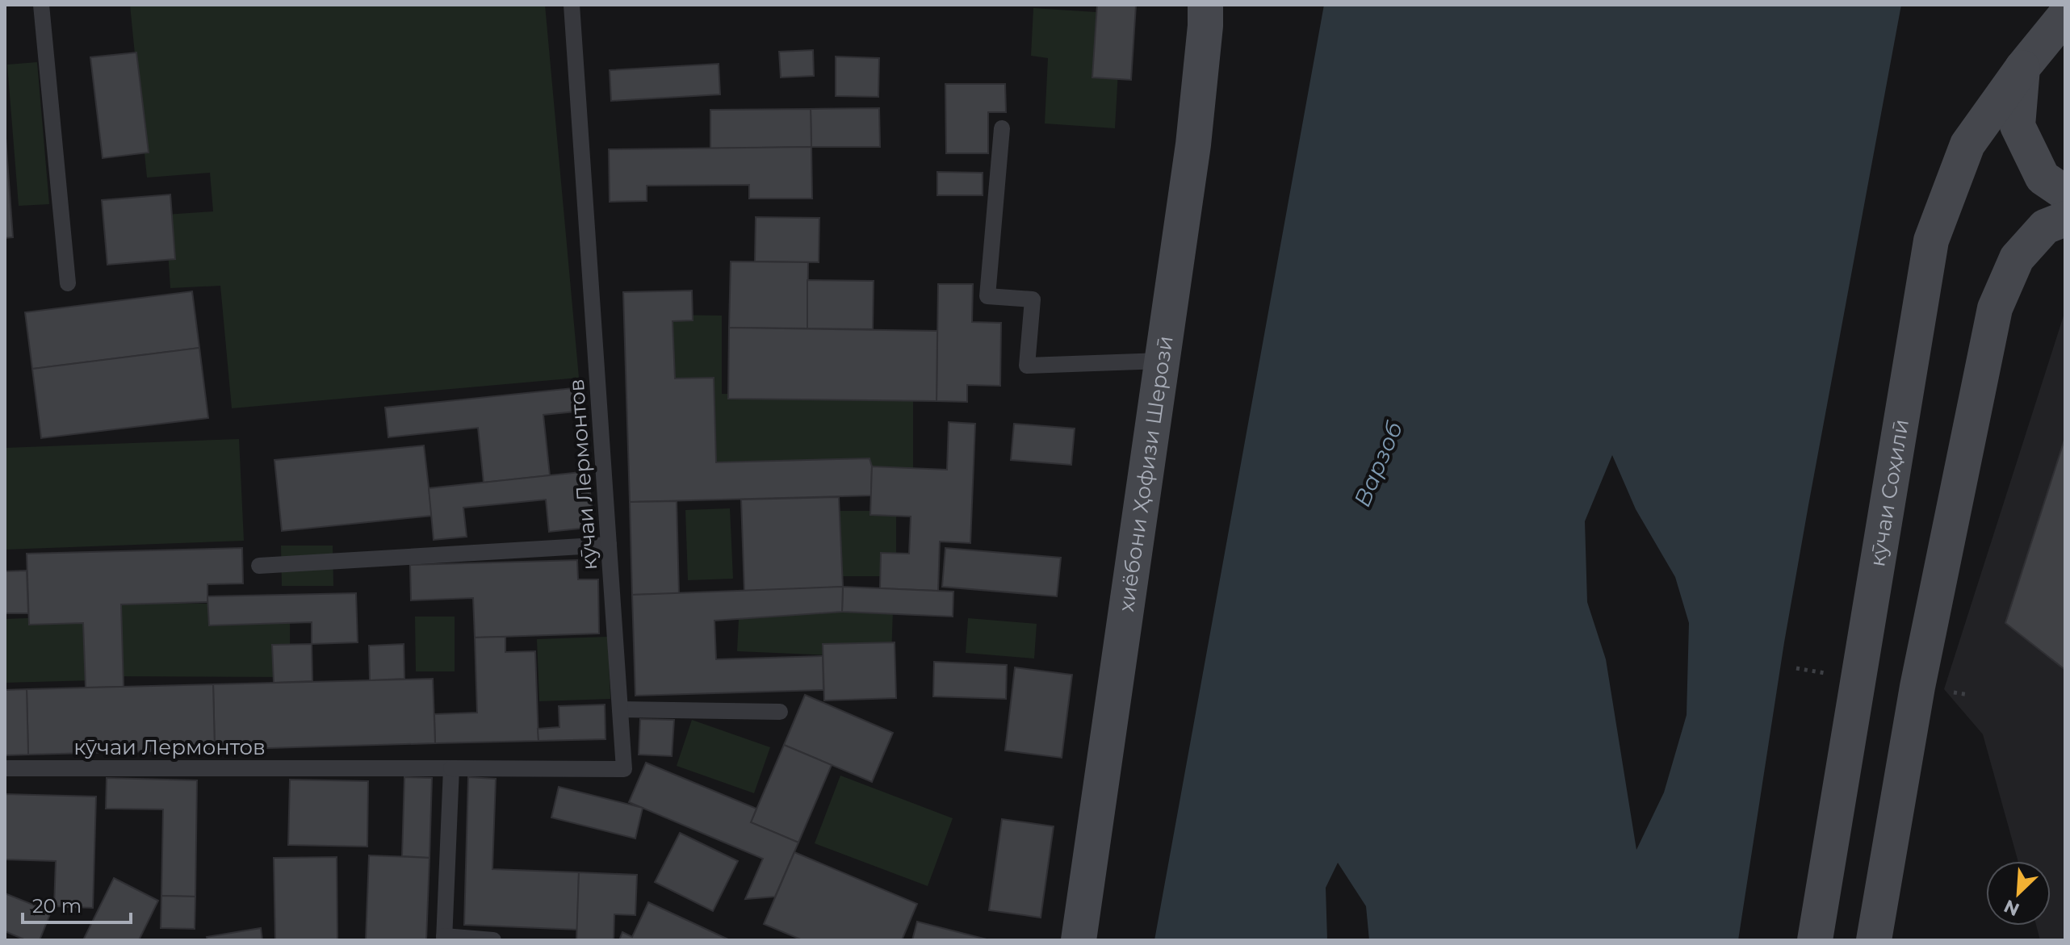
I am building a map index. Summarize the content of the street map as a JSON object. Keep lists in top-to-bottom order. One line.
{"streets":{"street":["хиёбони Ҳофизи Шерозӣ","кӯчаи Соҳилӣ"],"lane":["кӯчаи Лермонтов"]},"water":["Варзоб"],"scale_bar":"20 m","north":"bottom left"}
